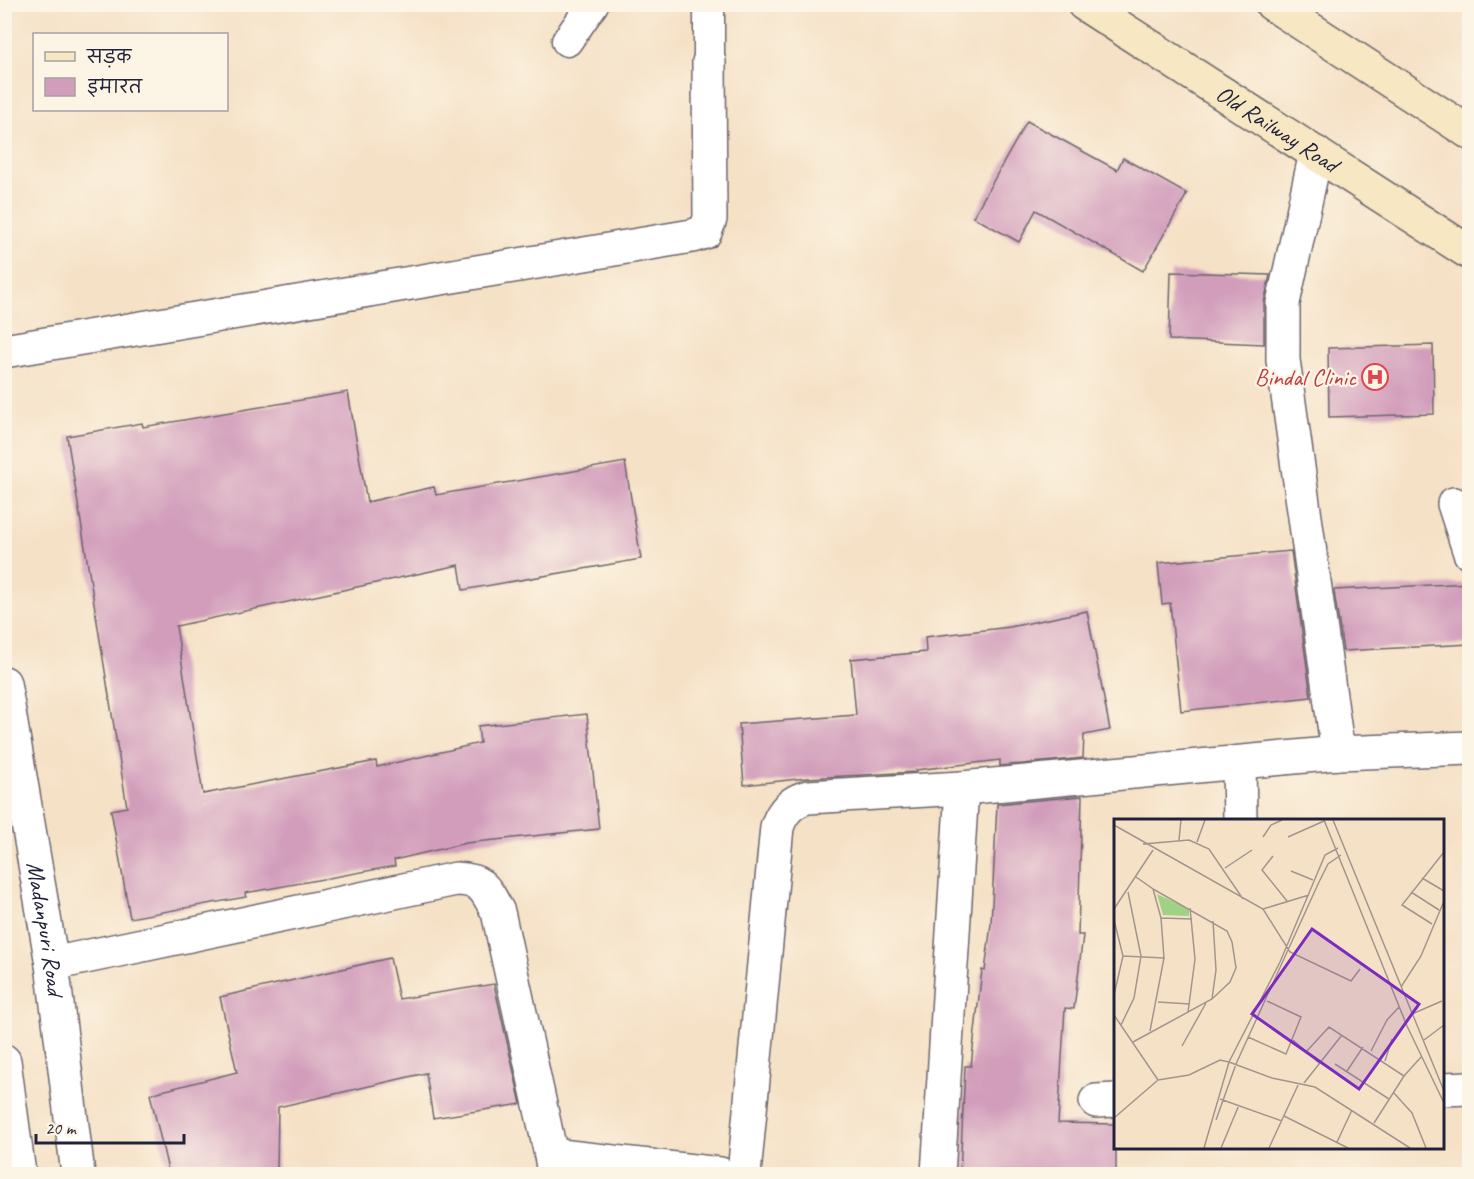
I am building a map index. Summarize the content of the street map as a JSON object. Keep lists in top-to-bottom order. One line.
{"streets":{"main road":["Old Railway Road"],"street":["Madanpuri Road"]},"places":{"hospital":["Bindal Clinic"]},"legend":["सड़क","इमारत"],"scale_bar":"20 m"}
